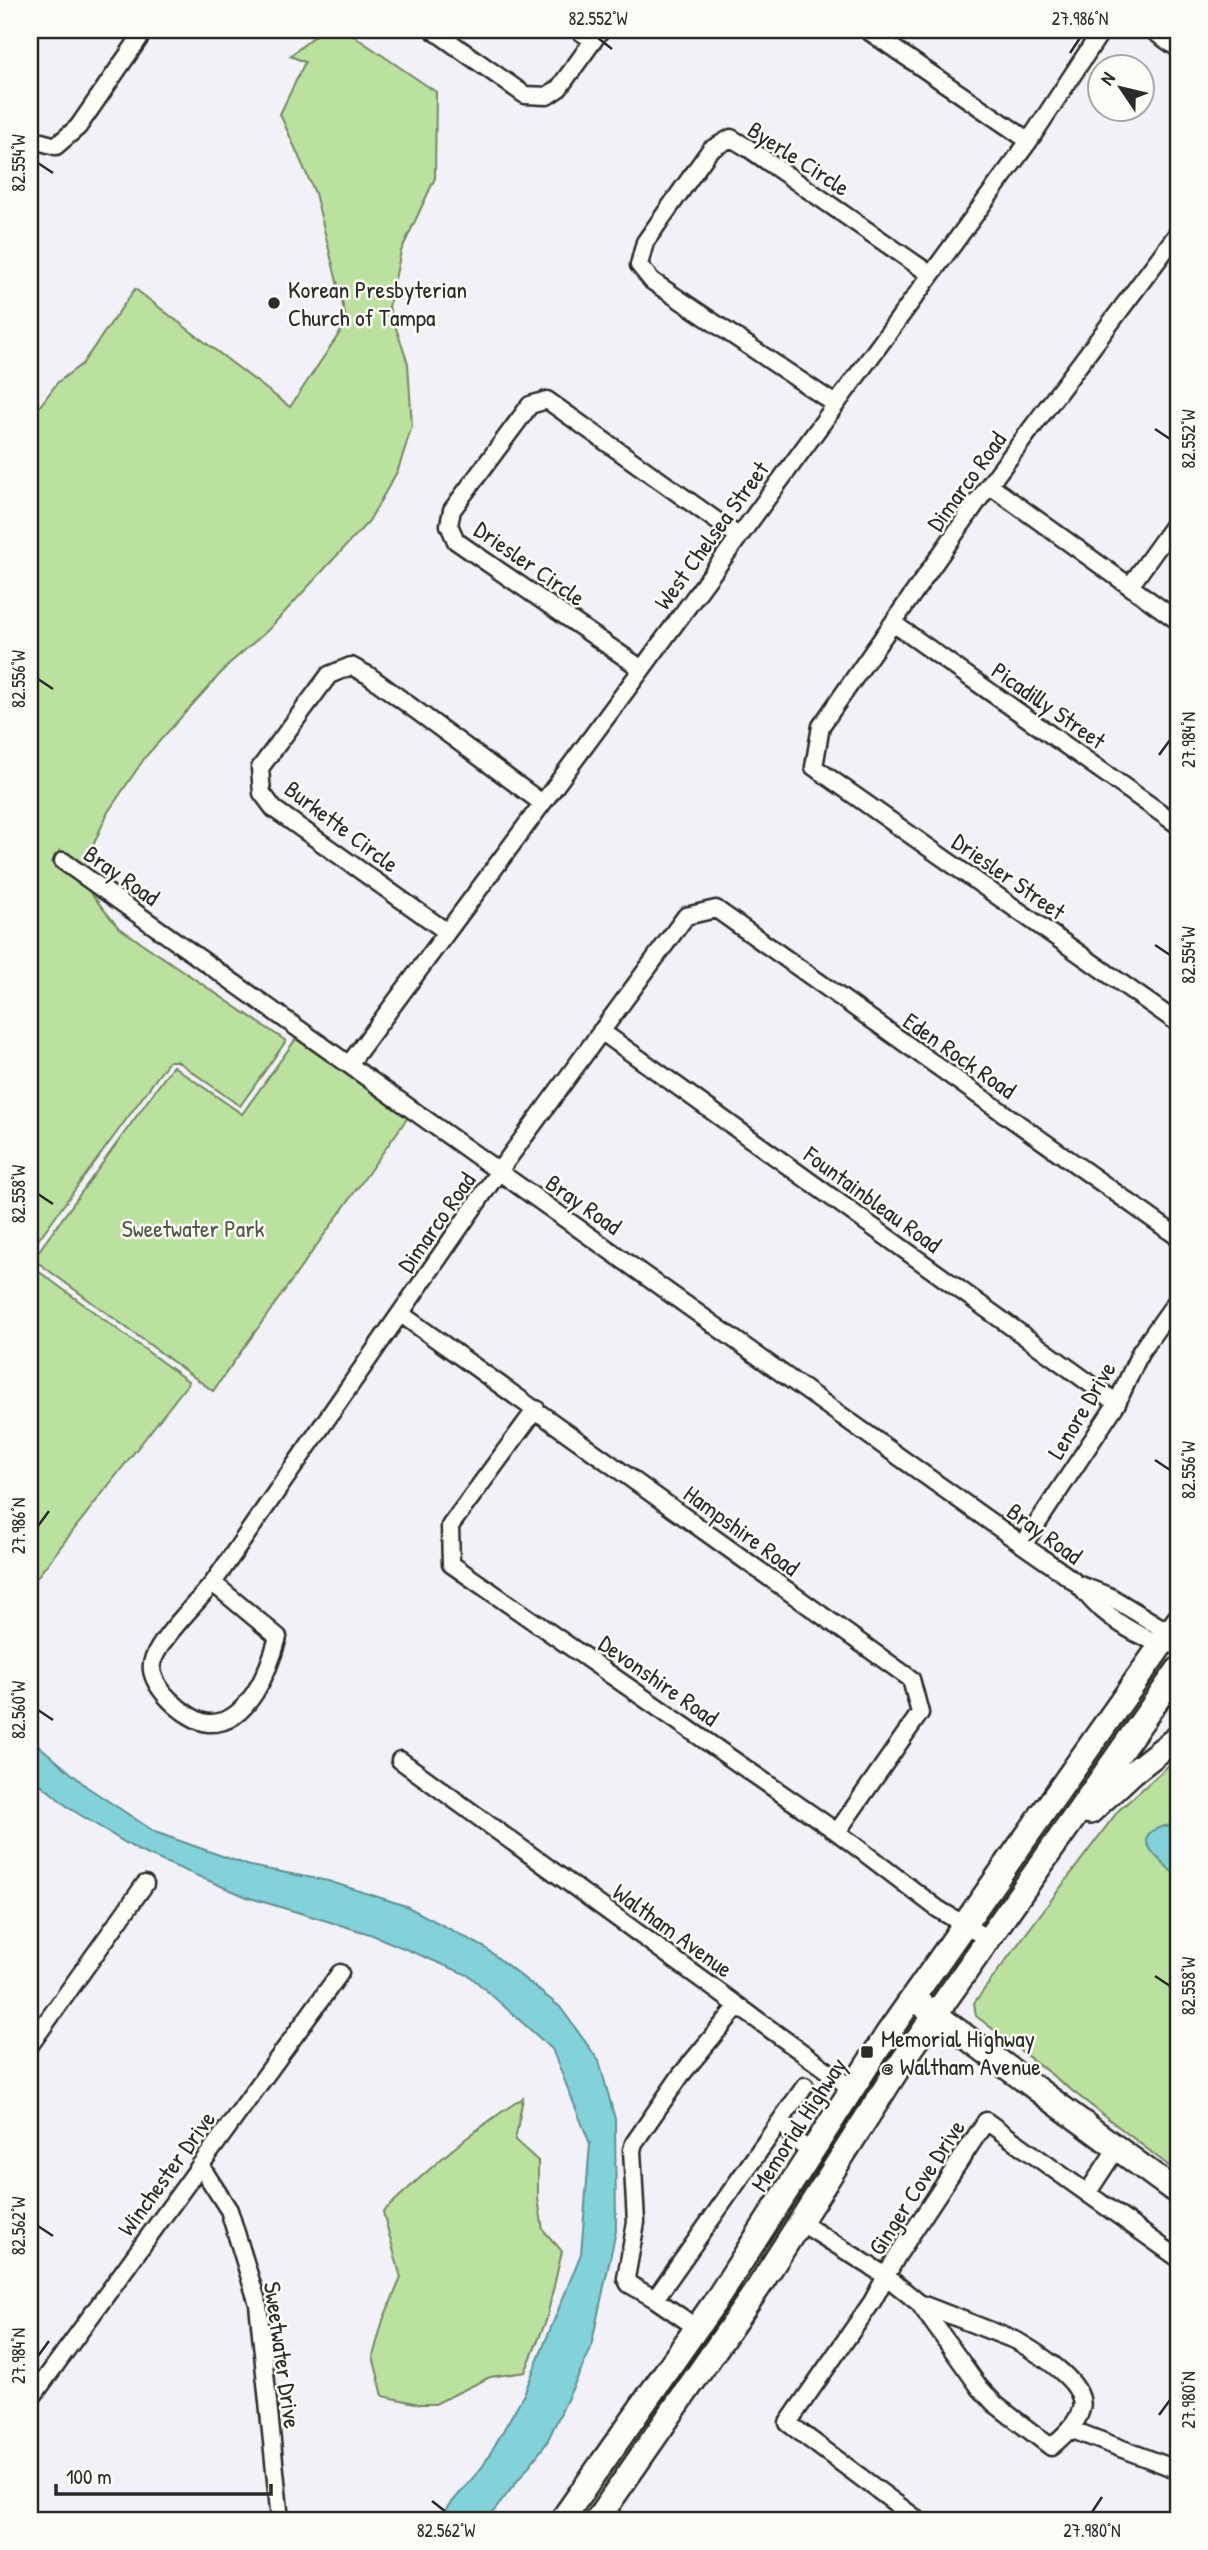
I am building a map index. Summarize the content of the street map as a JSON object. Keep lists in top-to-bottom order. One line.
{"streets":{"main road":["Memorial Highway"],"street":["Byerle Circle","Dimarco Road","West Chelsea Street","Driesler Circle","Picadilly Street","Burkette Circle","Bray Road","Driesler Street","Eden Rock Road","Fountainbleau Road","Lenore Drive","Hampshire Road","Devonshire Road","Waltham Avenue","Winchester Drive","Ginger Cove Drive","Sweetwater Drive"]},"crossings":[["Byerle Circle","West Chelsea Street"],["Dimarco Road","Picadilly Street"],["Dimarco Road","Bray Road"],["Dimarco Road","Driesler Street"],["Dimarco Road","Eden Rock Road"],["Dimarco Road","Fountainbleau Road"],["Dimarco Road","Hampshire Road"],["West Chelsea Street","Driesler Circle"],["West Chelsea Street","Burkette Circle"],["West Chelsea Street","Bray Road"],["Bray Road","Lenore Drive"],["Bray Road","Memorial Highway"],["Fountainbleau Road","Lenore Drive"],["Hampshire Road","Devonshire Road"],["Devonshire Road","Memorial Highway"],["Waltham Avenue","Memorial Highway"],["Winchester Drive","Sweetwater Drive"]],"parks":["Sweetwater Park"],"places":{"other":["Korean Presbyterian Church of Tampa"],"transit":["Memorial Highway @ Waltham Avenue"]},"scale_bar":"100 m","north":"top left","coordinates":["82.552°W","27.986°N","82.554°W","82.556°W","27.984°N","82.558°W","82.560°W","82.562°W","27.980°N"]}
